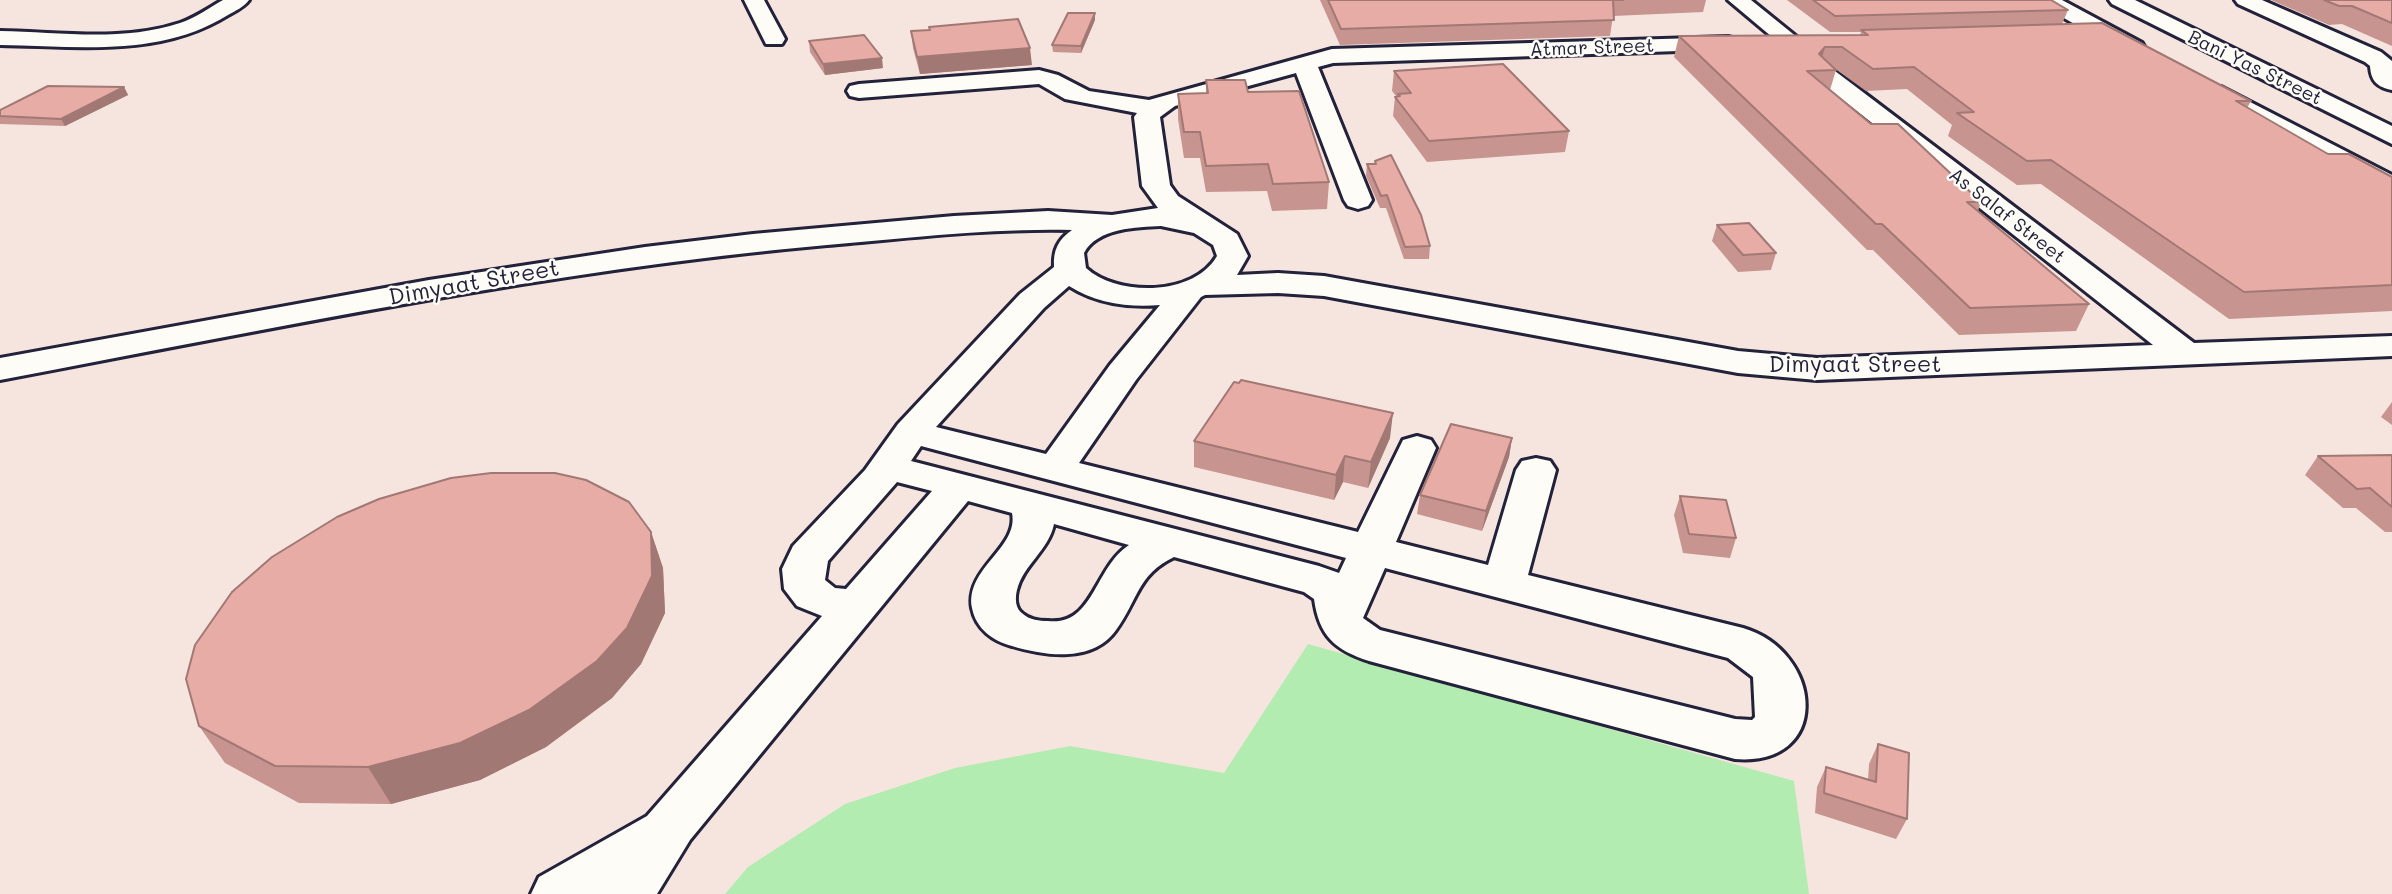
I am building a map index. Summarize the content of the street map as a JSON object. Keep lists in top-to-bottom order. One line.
{"streets":{"street":["Atmar Street","Bani Yas Street","As Salaf Street","Dimyaat Street"]},"crossings":[["As Salaf Street","Dimyaat Street"]]}
